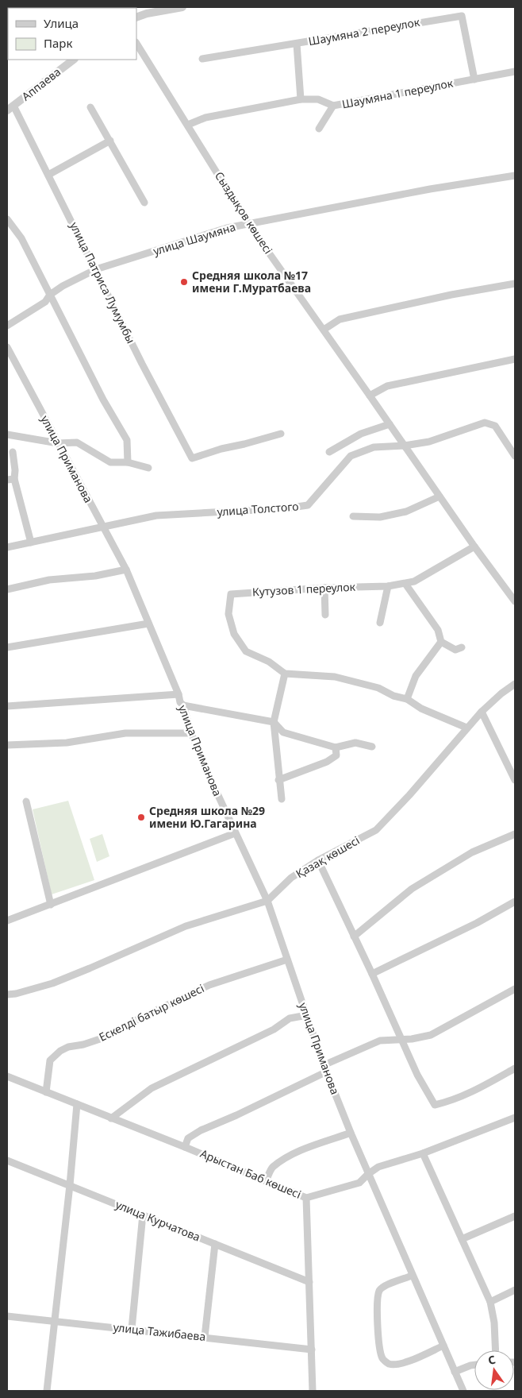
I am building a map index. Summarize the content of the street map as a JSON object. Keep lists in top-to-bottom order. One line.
{"streets":{"street":["Шаумяна 2 переулок","Аппаева","Шаумяна 1 переулок","Сыздықов көшесі","улица Шаумяна","улица Патриса Лумумбы","улица Приманова","улица Толстого","Кутузов 1 переулок","Қазақ көшесі","Ескелді батыр көшесі","Арыстан Баб көшесі","улица Курчатова","улица Тажибаева"]},"crossings":[["Шаумяна 2 переулок","Шаумяна 1 переулок"],["Аппаева","улица Патриса Лумумбы"],["Шаумяна 1 переулок","Сыздықов көшесі"],["Сыздықов көшесі","улица Шаумяна"],["Сыздықов көшесі","улица Толстого"],["Сыздықов көшесі","Кутузов 1 переулок"],["улица Шаумяна","улица Патриса Лумумбы"],["улица Приманова","улица Толстого"],["улица Приманова","Қазақ көшесі"],["улица Приманова","Ескелді батыр көшесі"],["улица Приманова","Арыстан Баб көшесі"],["Ескелді батыр көшесі","Арыстан Баб көшесі"]],"places":["Средняя школа №17 имени Г.Муратбаева","Средняя школа №29 имени Ю.Гагарина"],"legend":["Улица","Парк"],"north":"top"}
